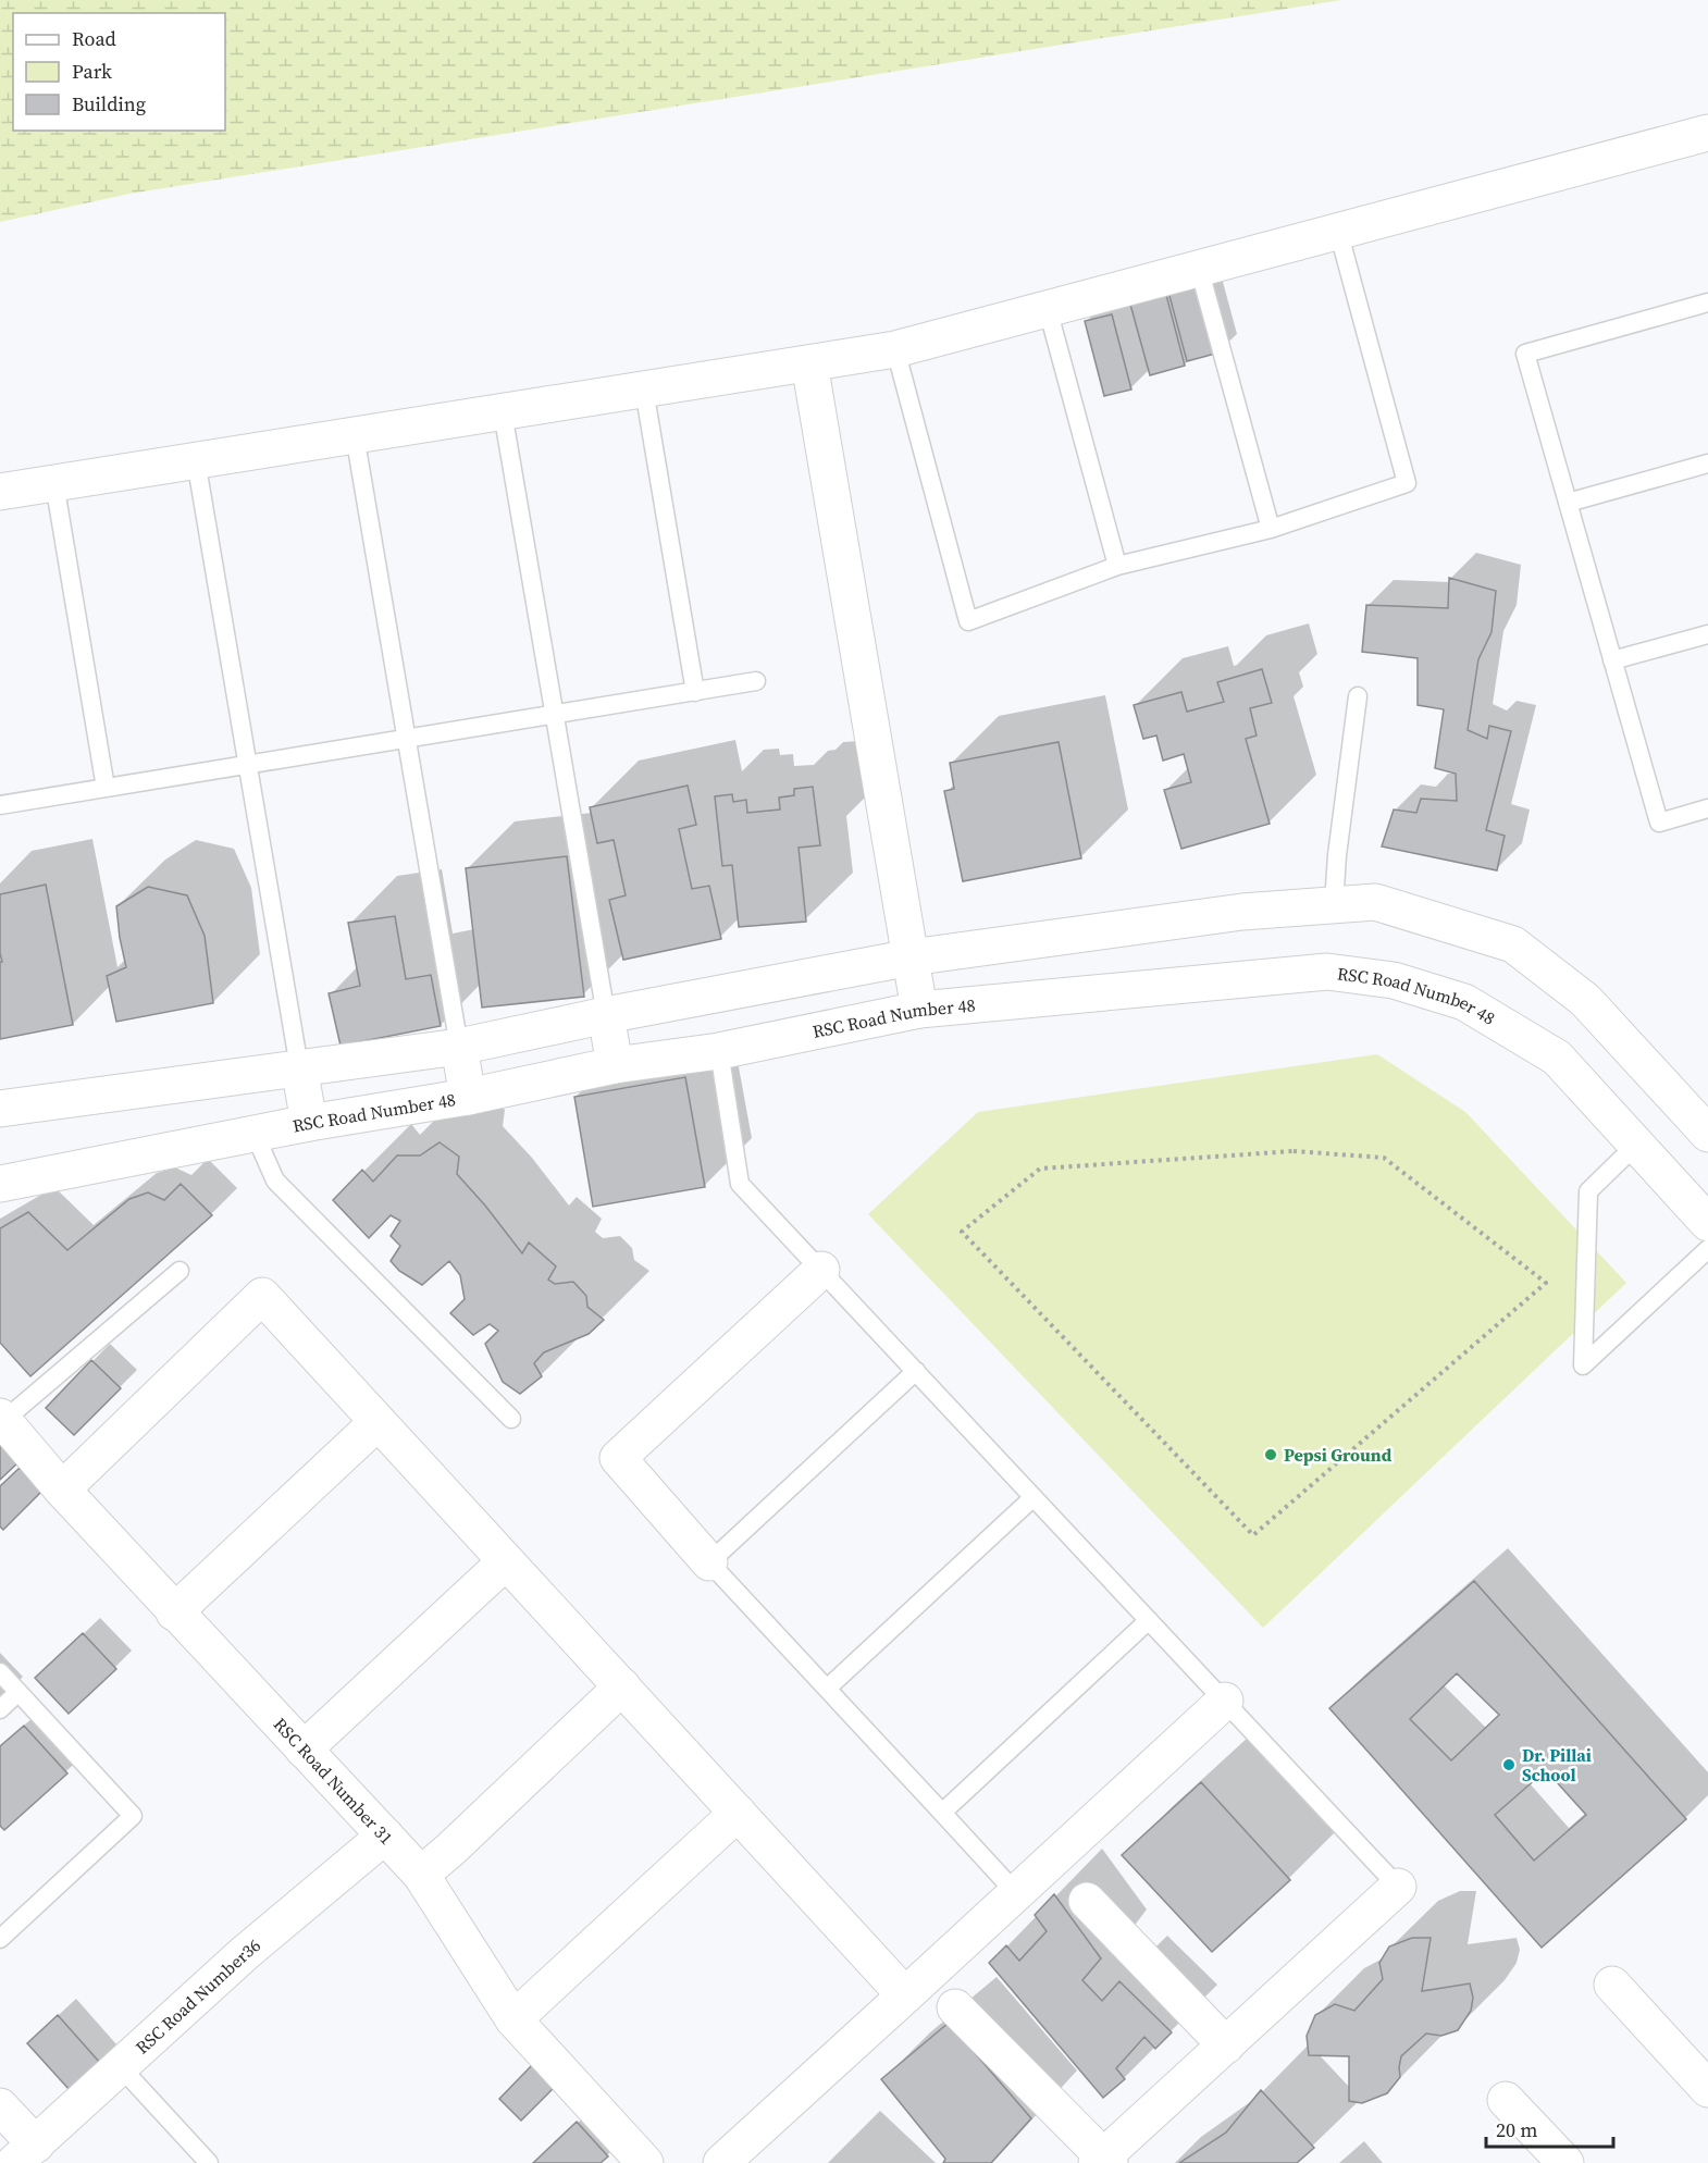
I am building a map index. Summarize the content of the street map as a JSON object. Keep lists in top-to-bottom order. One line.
{"streets":{"street":["RSC Road Number 48","RSC Road Number 31","RSC Road Number36"]},"crossings":[["RSC Road Number 31","RSC Road Number36"]],"places":["Pepsi Ground","Dr. Pillai School"],"legend":["Road","Park","Building"],"scale_bar":"20 m"}
